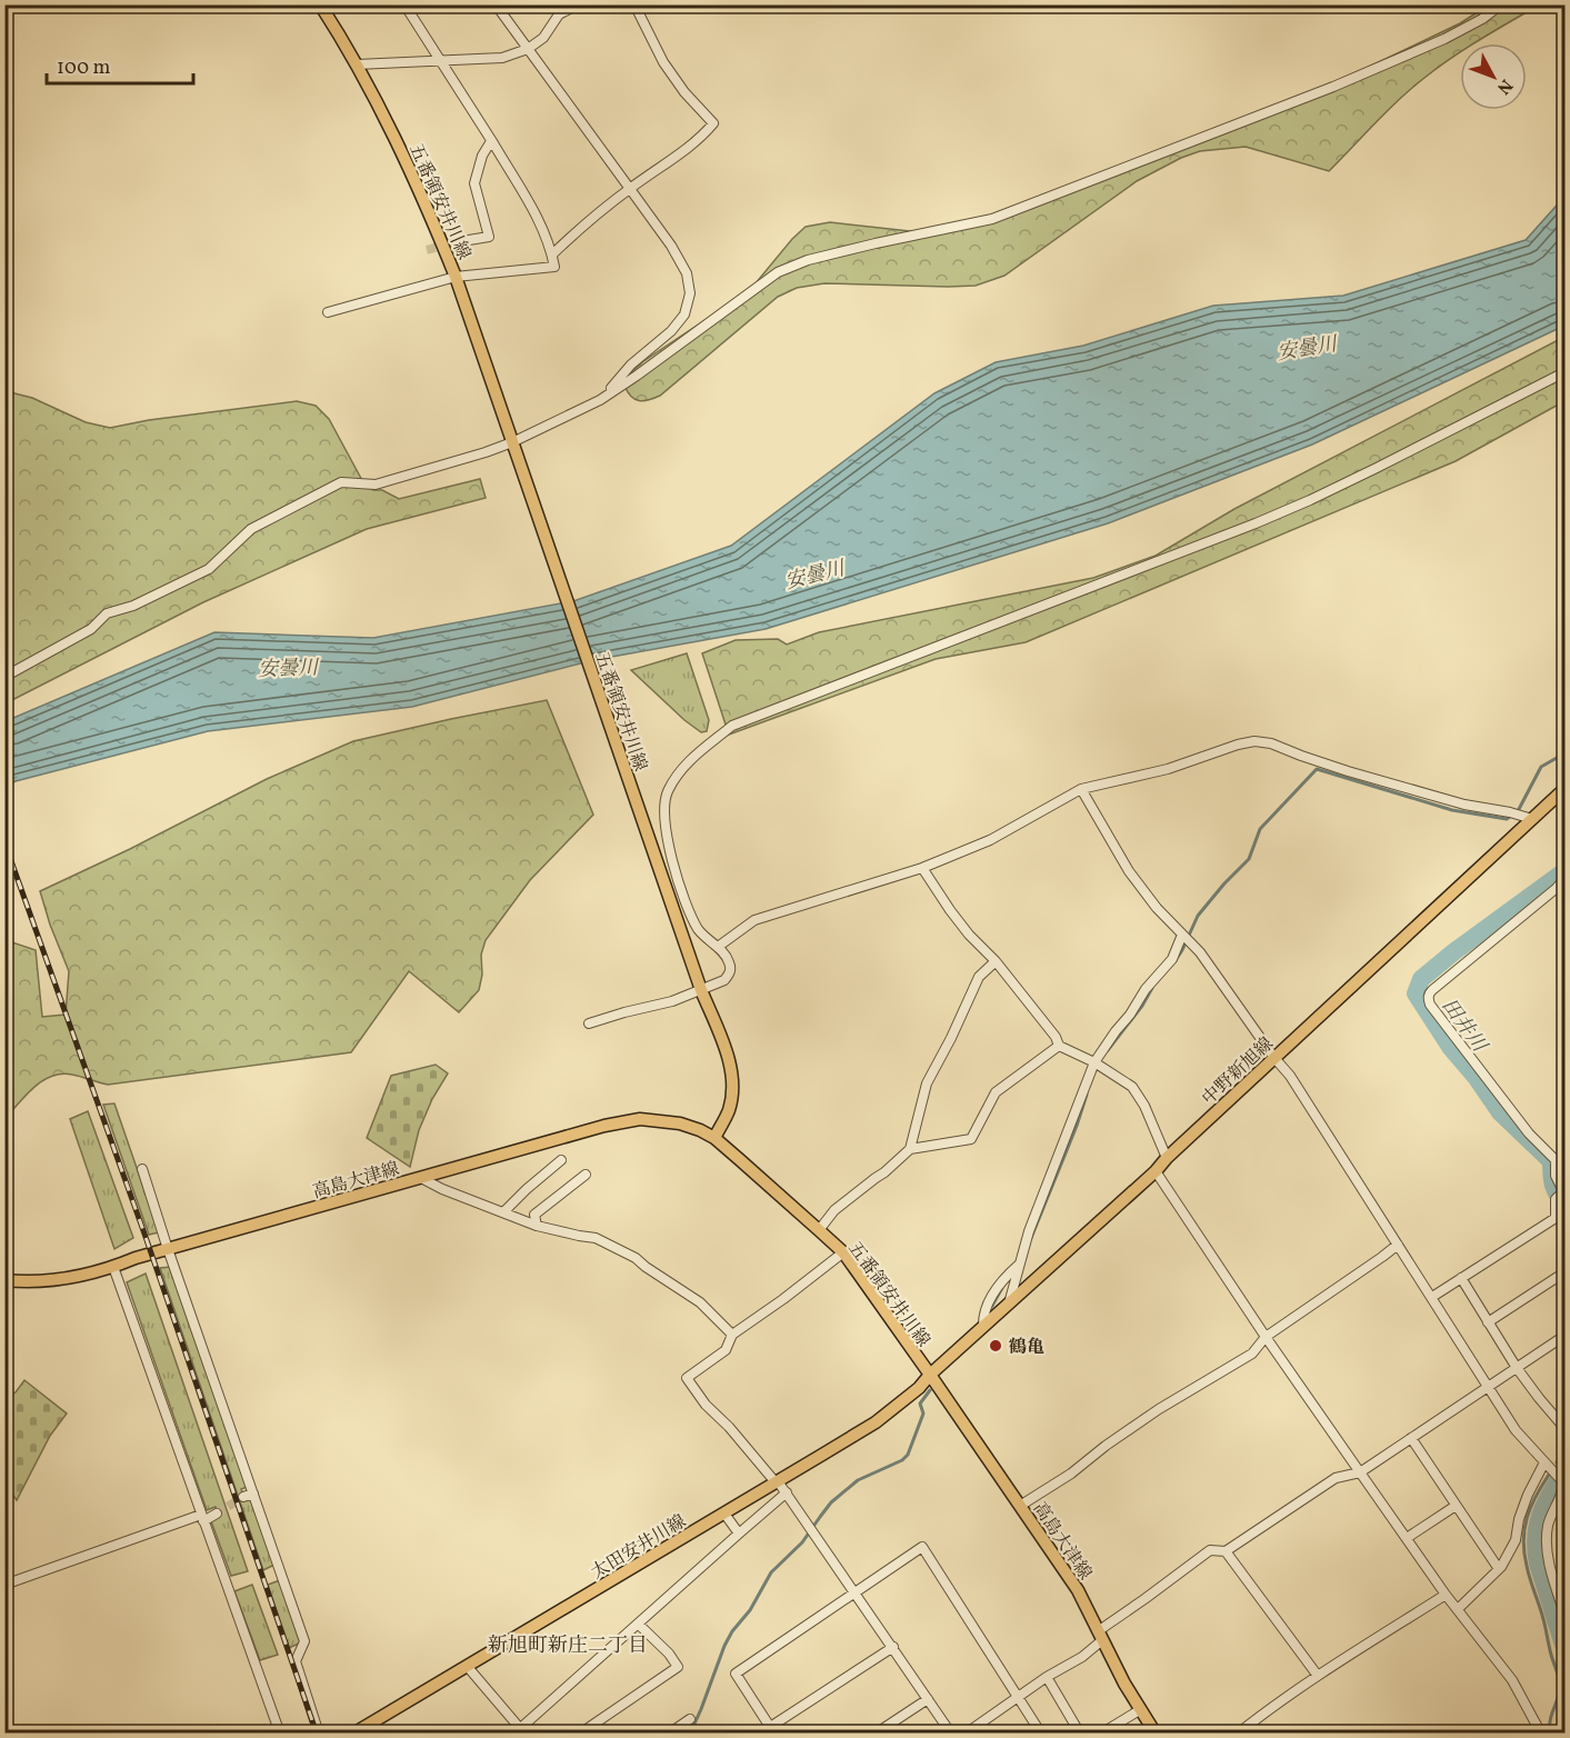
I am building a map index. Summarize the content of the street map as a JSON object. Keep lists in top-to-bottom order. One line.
{"streets":{"main road":["五番領安井川線","中野新旭線","高島大津線","太田安井川線"]},"crossings":[["五番領安井川線","中野新旭線"],["五番領安井川線","高島大津線"],["五番領安井川線","太田安井川線"],["中野新旭線","高島大津線"],["中野新旭線","太田安井川線"],["高島大津線","太田安井川線"]],"districts":["新旭町新庄二丁目"],"water":["安曇川","田井川"],"places":["鶴亀"],"scale_bar":"100 m","north":"bottom right"}
